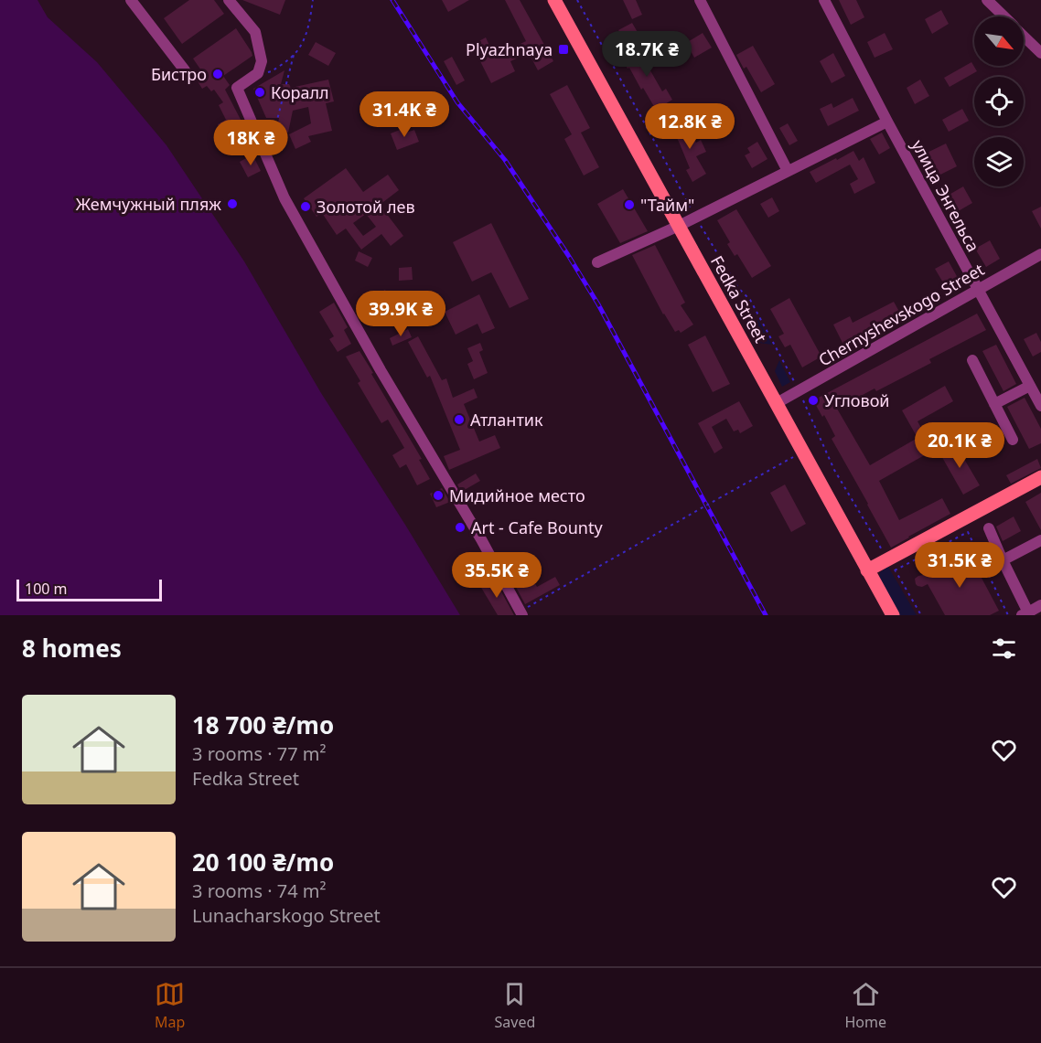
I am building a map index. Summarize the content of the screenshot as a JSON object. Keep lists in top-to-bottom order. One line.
{"streets":{"main road":["Fedka Street"],"street":["улица Энгельса","Chernyshevskogo Street"]},"crossings":[["улица Энгельса","Chernyshevskogo Street"],["Fedka Street","Chernyshevskogo Street"]],"places":{"transit":["Plyazhnaya"],"other":["Бистро","Коралл","Жемчужный пляж","\"Тайм\"","Золотой лев","Угловой","Атлантик","Мидийное место","Art - Cafe Bounty"]},"scale_bar":"100 m","north":"bottom right","page":{"price":["18.7K ₴","31.4K ₴","12.8K ₴","18K ₴","39.9K ₴","20.1K ₴","31.5K ₴","35.5K ₴"],"scale":"100 m","heading":"8 homes","list":[{"name":"18 700 ₴/mo","note":"3 rooms · 77 m² · Fedka Street"},{"name":"20 100 ₴/mo","note":"3 rooms · 74 m² · Lunacharskogo Street"}],"tabs":["Map","Saved","Home"]}}
